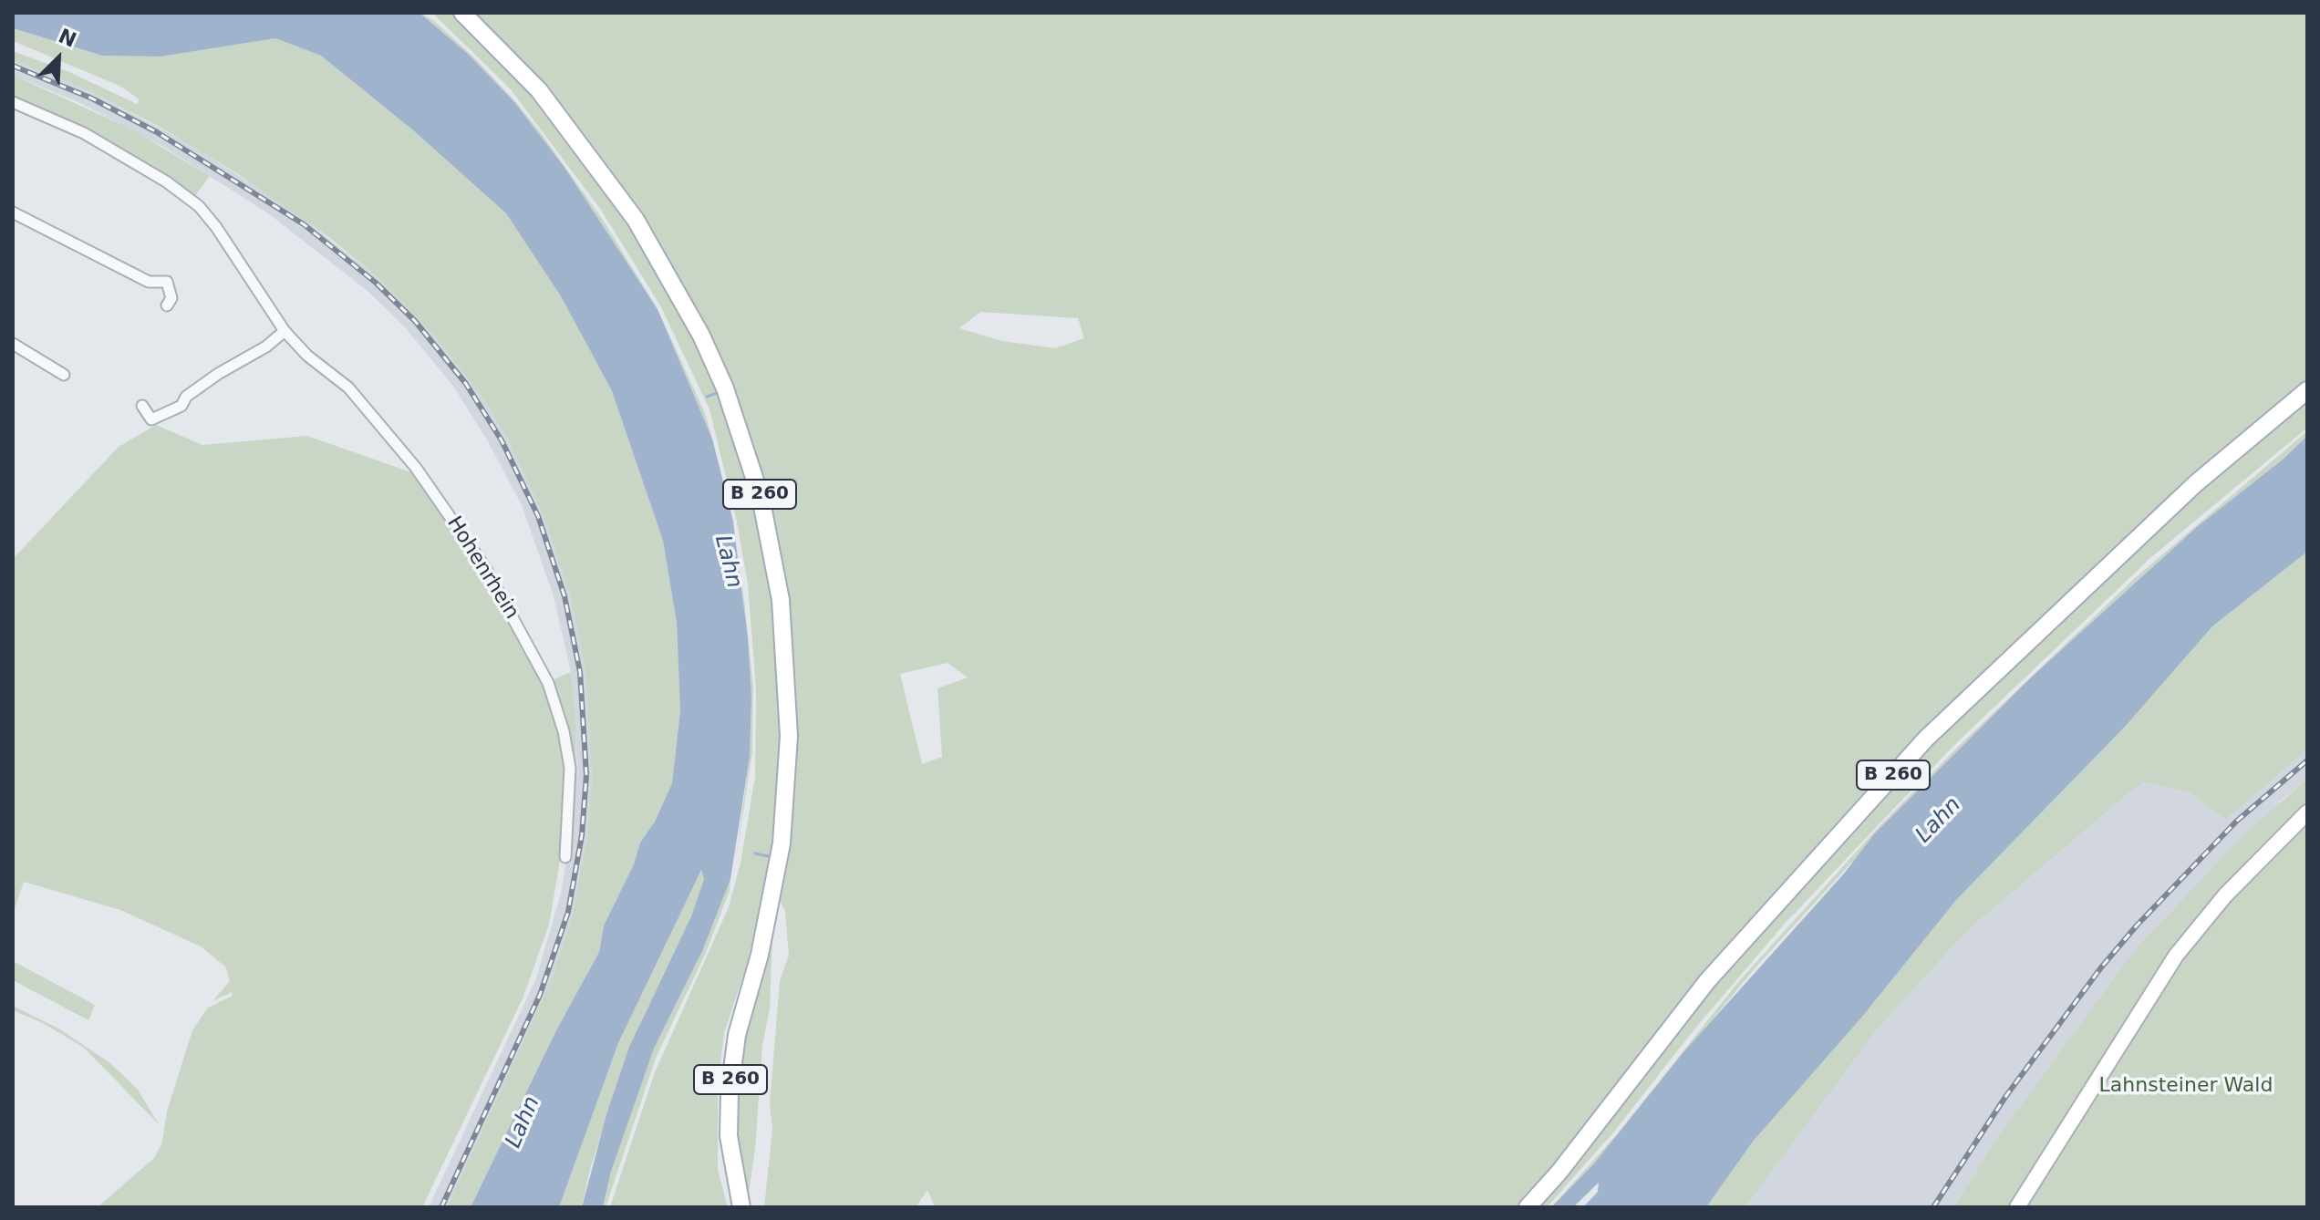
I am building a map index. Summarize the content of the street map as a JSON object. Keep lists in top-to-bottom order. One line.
{"streets":{"main road":["B 260"],"street":["Hohenrhein"]},"water":["Lahn"],"parks":["Lahnsteiner Wald"],"north":"top right"}
